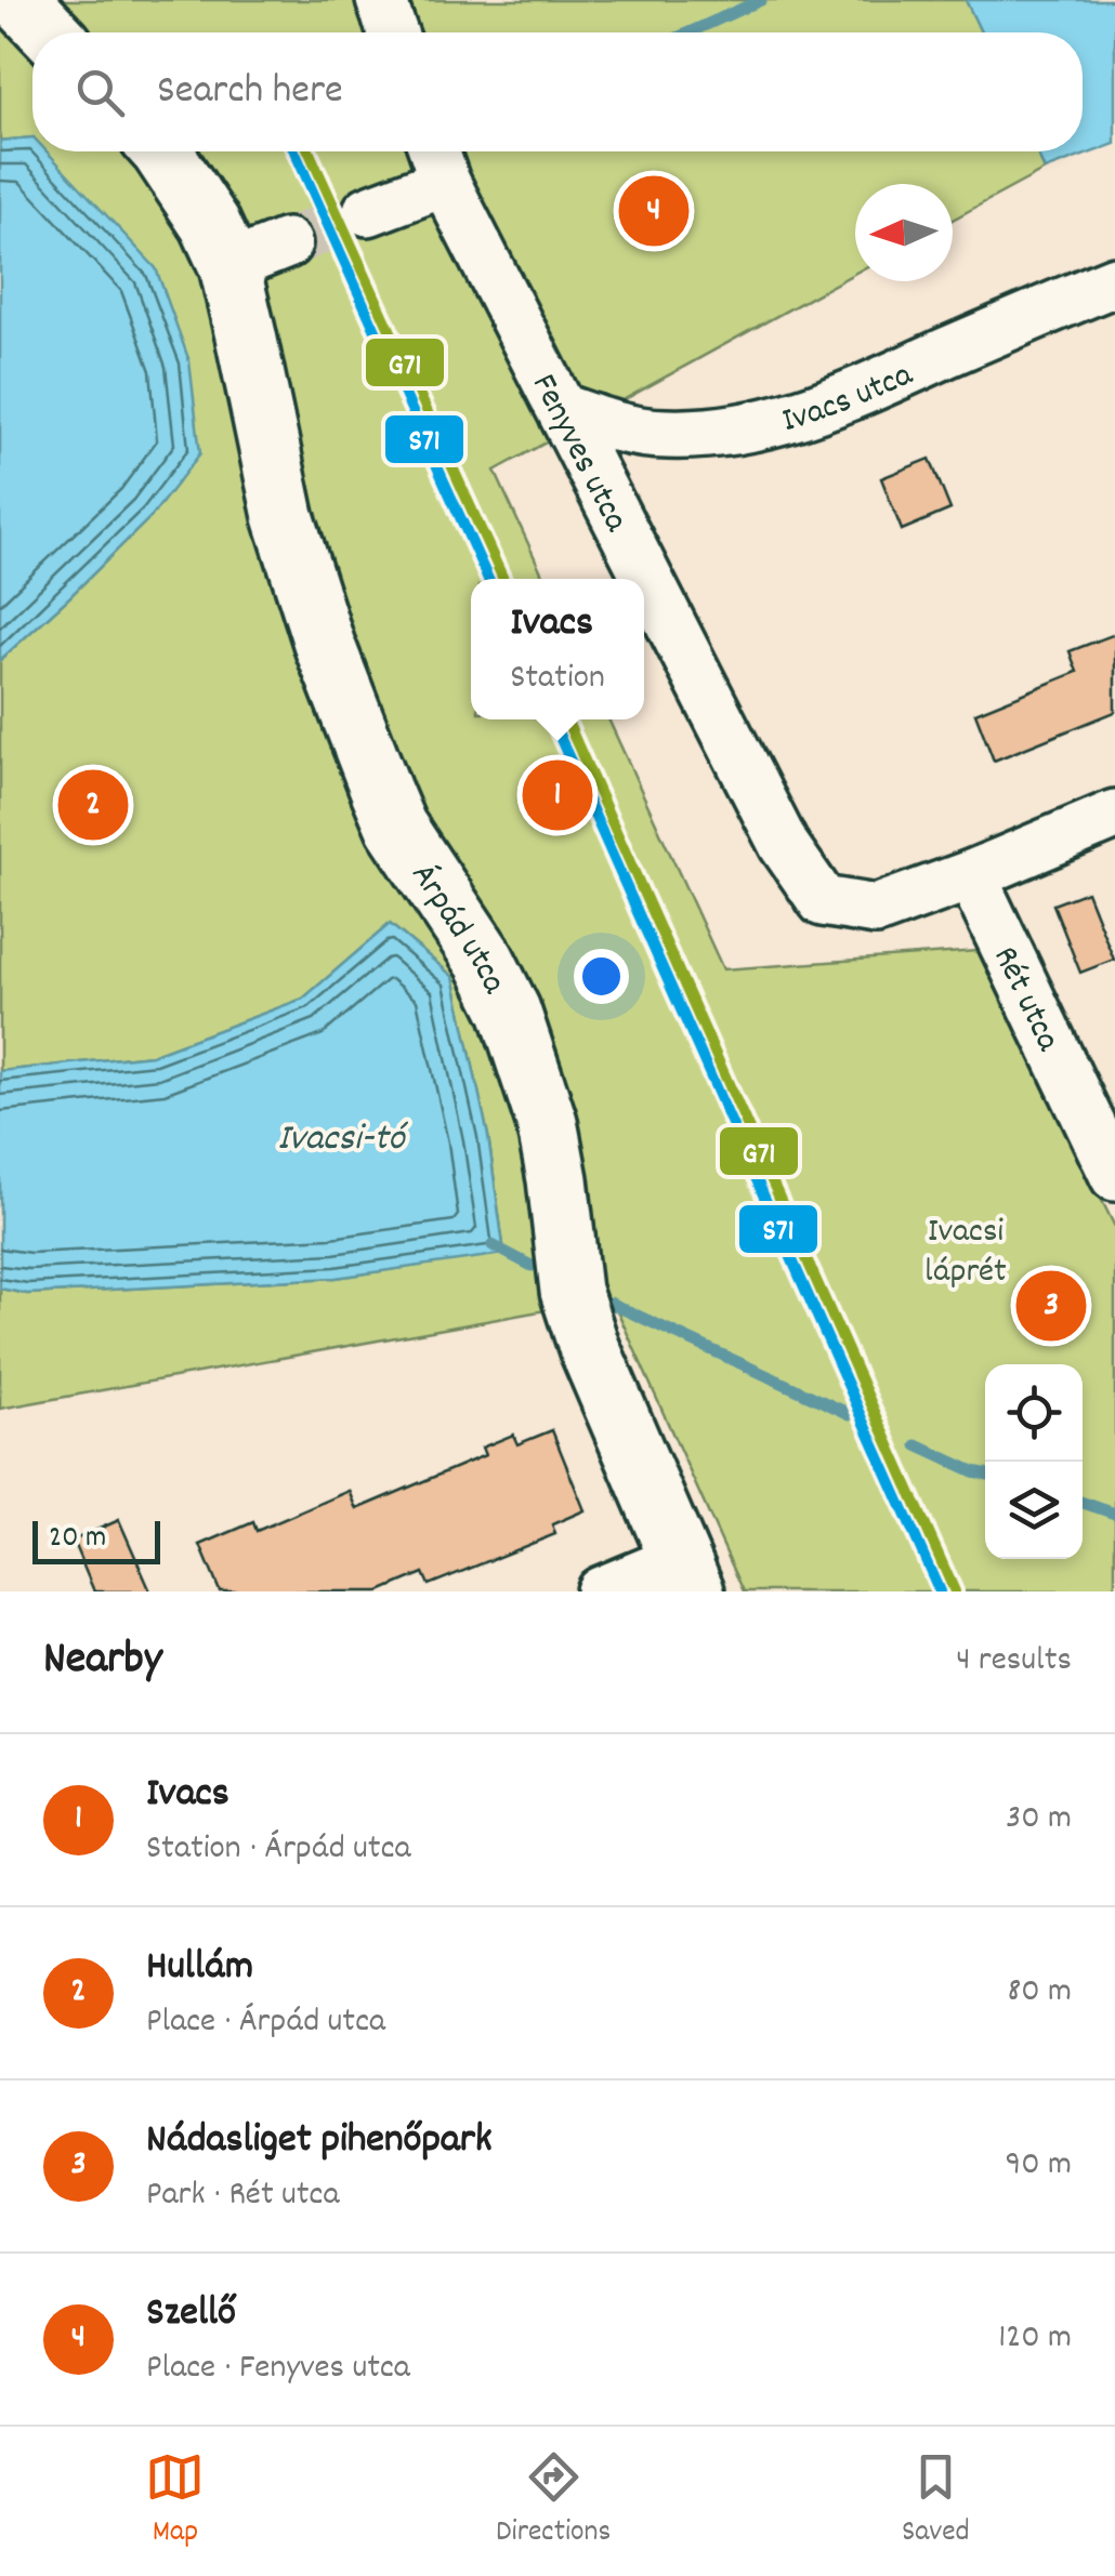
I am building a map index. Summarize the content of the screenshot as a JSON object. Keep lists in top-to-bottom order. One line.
{"streets":{"street":["Ivacs utca","Fenyves utca","Árpád utca","Rét utca"]},"crossings":[["Ivacs utca","Fenyves utca"],["Fenyves utca","Rét utca"]],"water":["Ivacsi-tó"],"parks":["Ivacsi láprét"],"lines":["transit line G71","transit line S71"],"scale_bar":"20 m","north":"left","page":{"search":"Search here","pins":["4","1","2","3"],"popup":["Ivacs","Station"],"scale":"20 m","heading":["Nearby","4 results"],"list":[{"mark":"1","name":"Ivacs","note":"Station · Árpád utca","value":"30 m"},{"mark":"2","name":"Hullám","note":"Place · Árpád utca","value":"80 m"},{"mark":"3","name":"Nádasliget pihenőpark","note":"Park · Rét utca","value":"90 m"},{"mark":"4","name":"Szellő","note":"Place · Fenyves utca","value":"120 m"}],"nav":["Map","Directions","Saved"]}}
